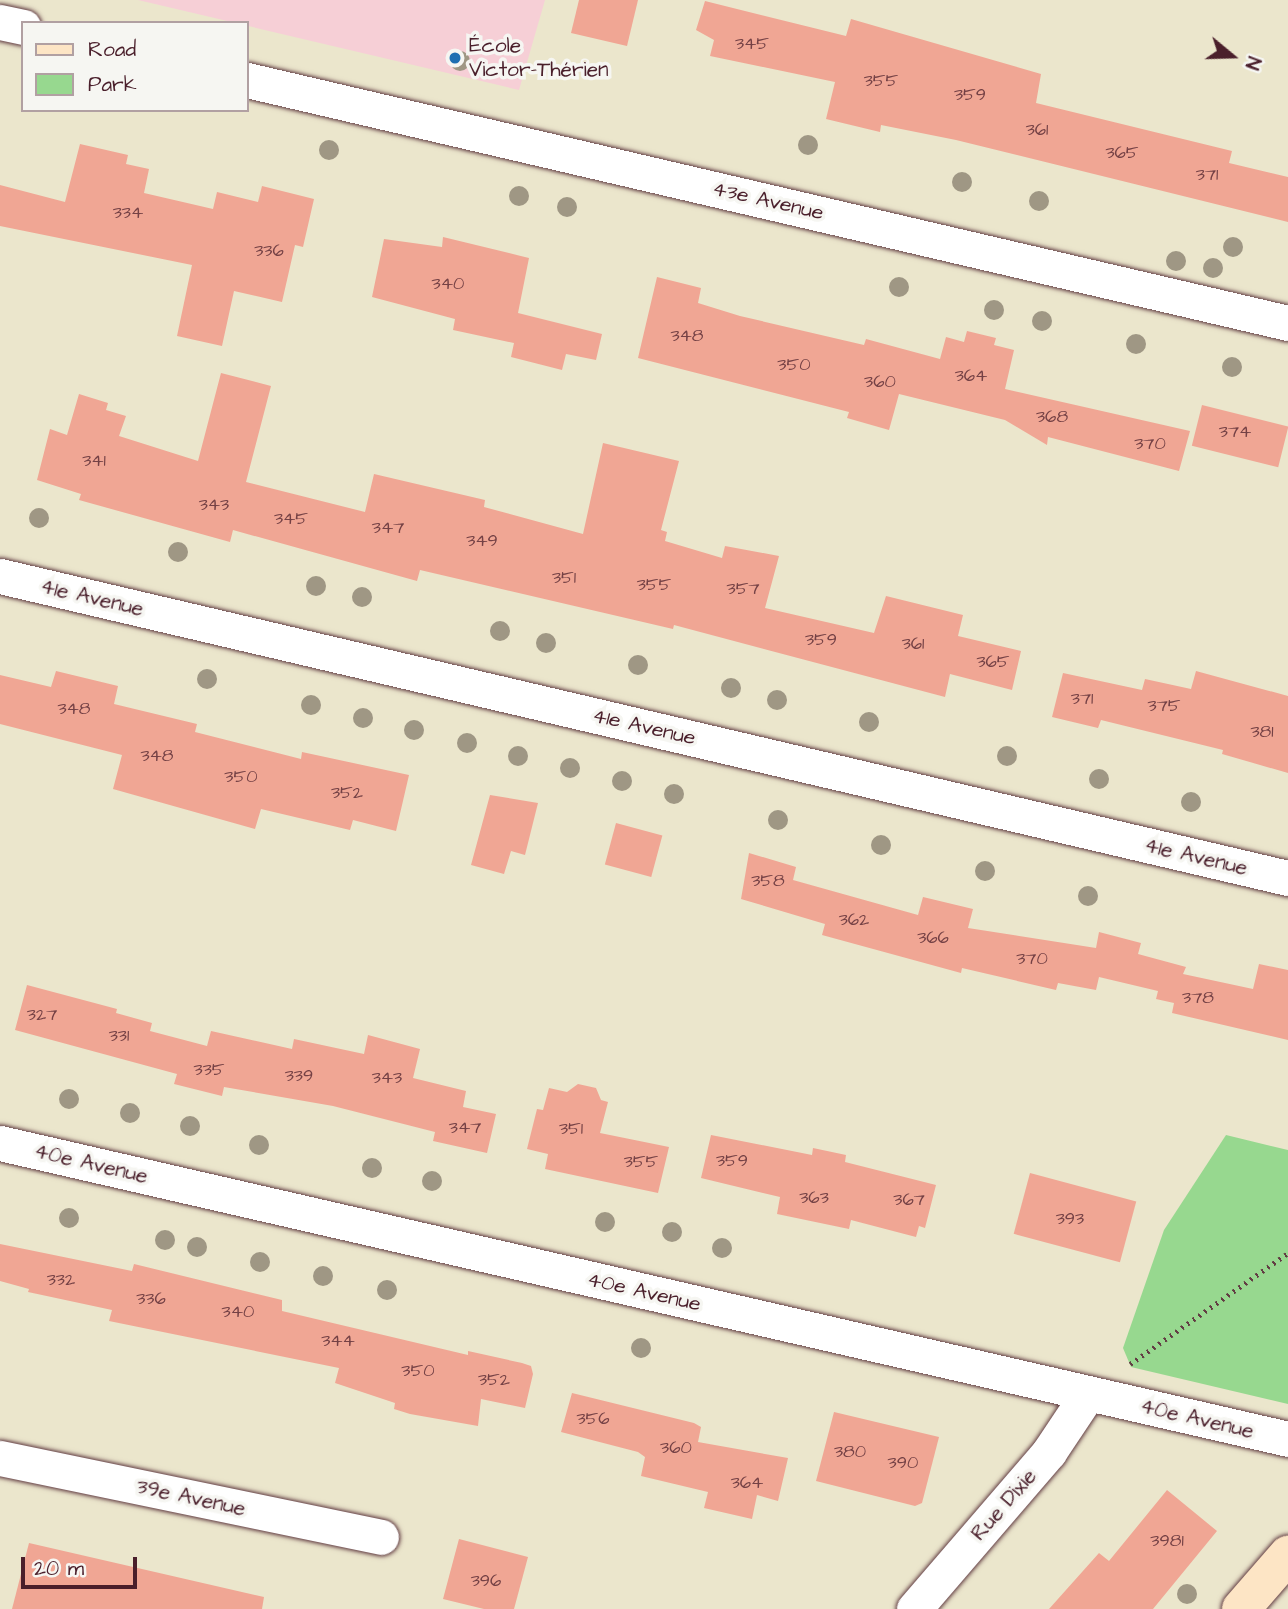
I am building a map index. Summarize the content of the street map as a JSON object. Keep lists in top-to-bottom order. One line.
{"streets":{"street":["43e Avenue","41e Avenue","40e Avenue","39e Avenue","Rue Dixie"]},"crossings":[["40e Avenue","Rue Dixie"]],"places":["École Victor-Thérien"],"house_numbers":["345","355","359","361","365","371","334","336","340","348","350","364","360","368","374","370","341","343","345","347","349","351","355","357","359","361","365","371","375","348","381","348","350","352","358","362","366","370","378","327","331","335","339","343","347","351","359","355","363","367","393","332","336","340","344","350","352","356","360","380","390","364","3981","396"],"legend":["Road","Park"],"scale_bar":"20 m","north":"right"}
